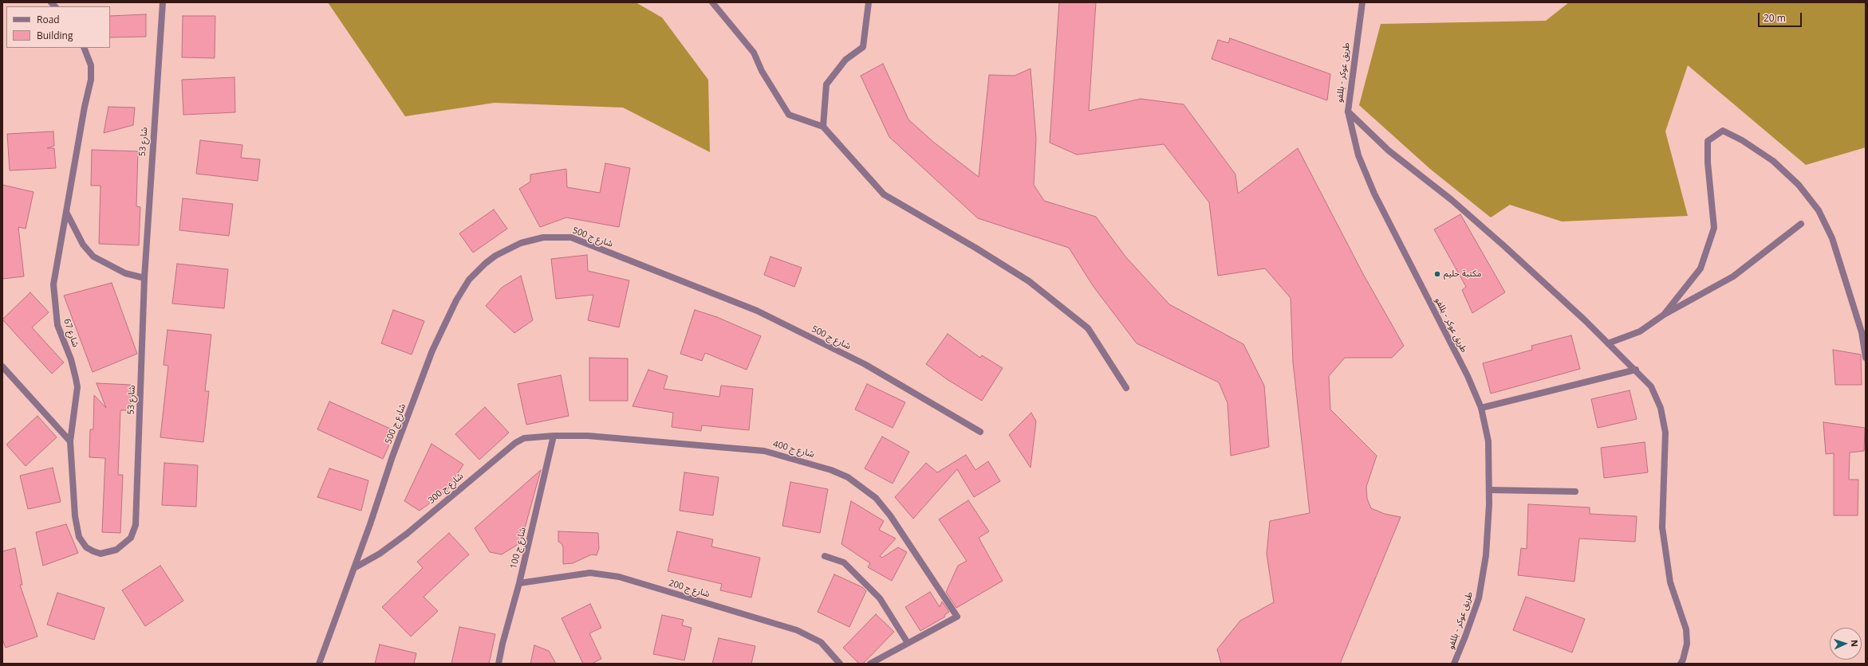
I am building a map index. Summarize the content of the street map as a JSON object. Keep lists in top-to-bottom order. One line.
{"streets":{"street":["طريق عوكر - بللفو","شارع 53","شارع ج 500","شارع 67","شارع ج 400","شارع ج 300","شارع ج 100","شارع ج 200"]},"crossings":[["شارع 53","شارع 67"],["شارع ج 500","شارع ج 300"],["شارع ج 400","شارع ج 300"],["شارع ج 400","شارع ج 100"],["شارع ج 300","شارع ج 100"],["شارع ج 100","شارع ج 200"]],"places":["مكتبة حليم"],"legend":["Road","Building"],"scale_bar":"20 m","north":"right"}
